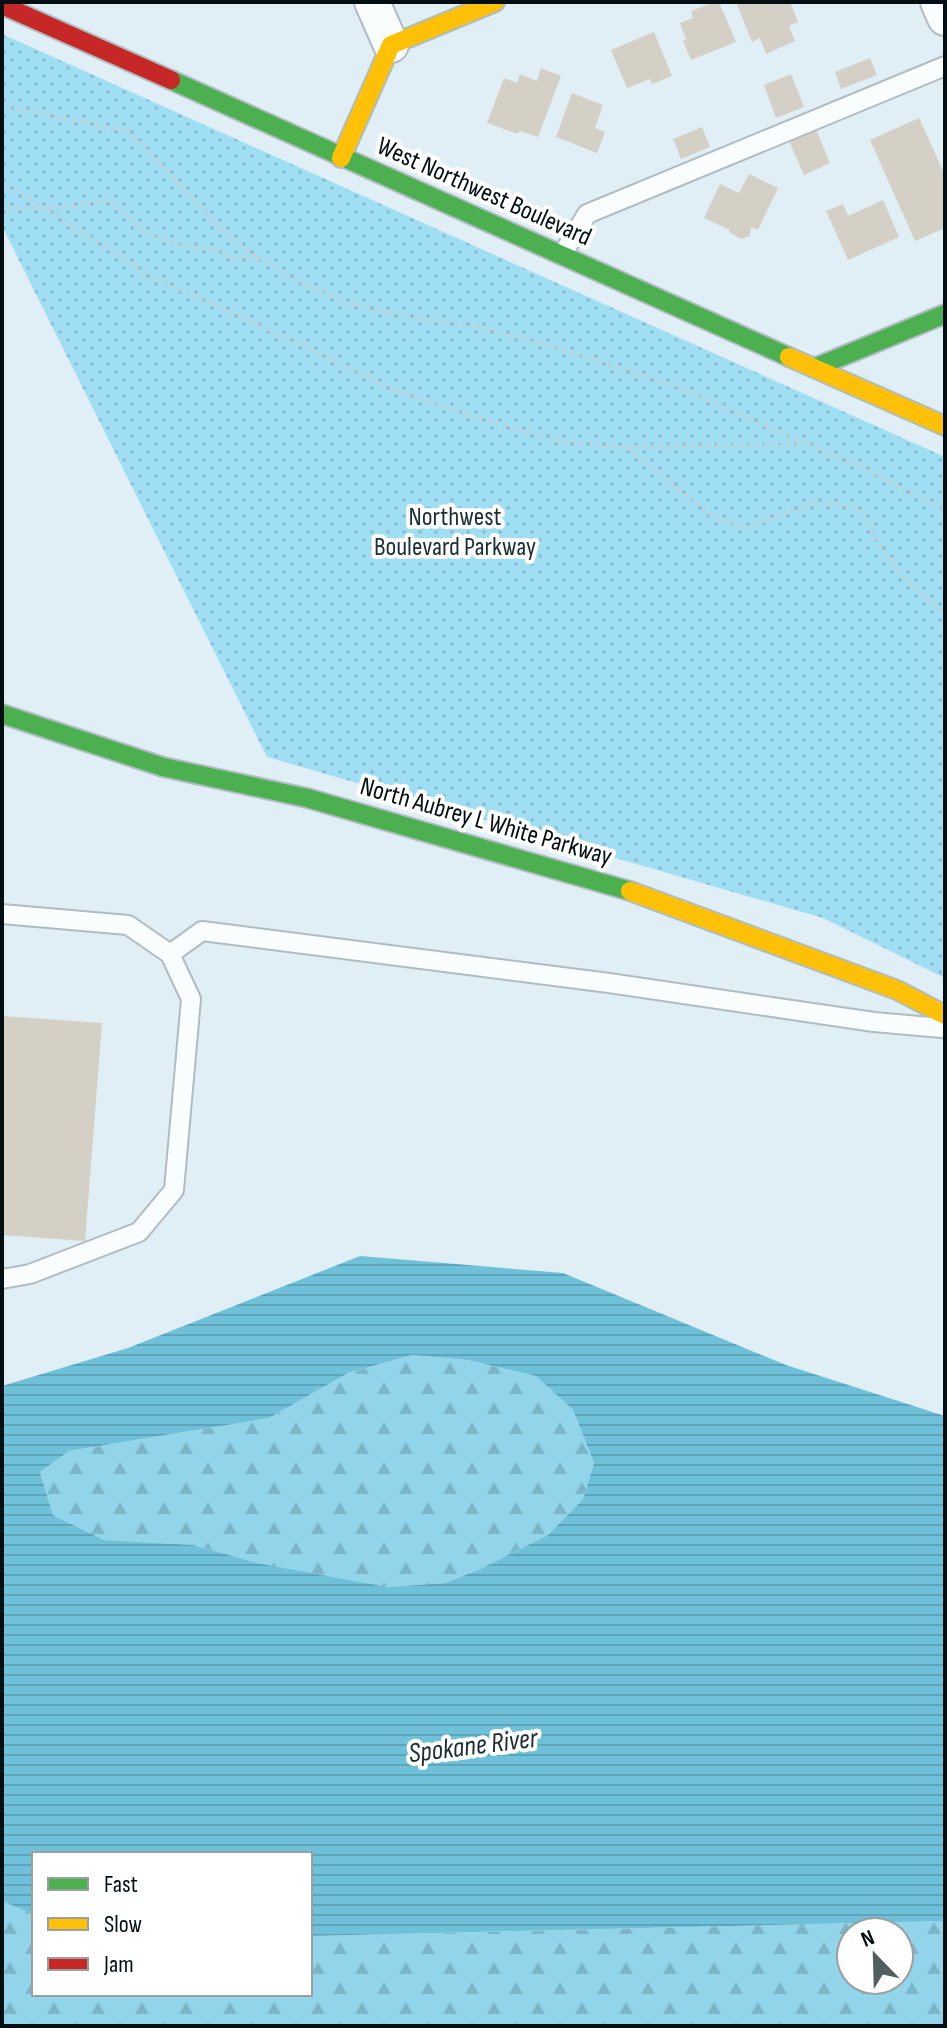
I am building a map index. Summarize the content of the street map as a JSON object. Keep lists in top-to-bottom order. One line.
{"streets":{"street":["West Northwest Boulevard","North Aubrey L White Parkway"]},"water":["Spokane River"],"parks":["Northwest Boulevard Parkway"],"legend":["Fast","Slow","Jam"],"north":"top left"}
